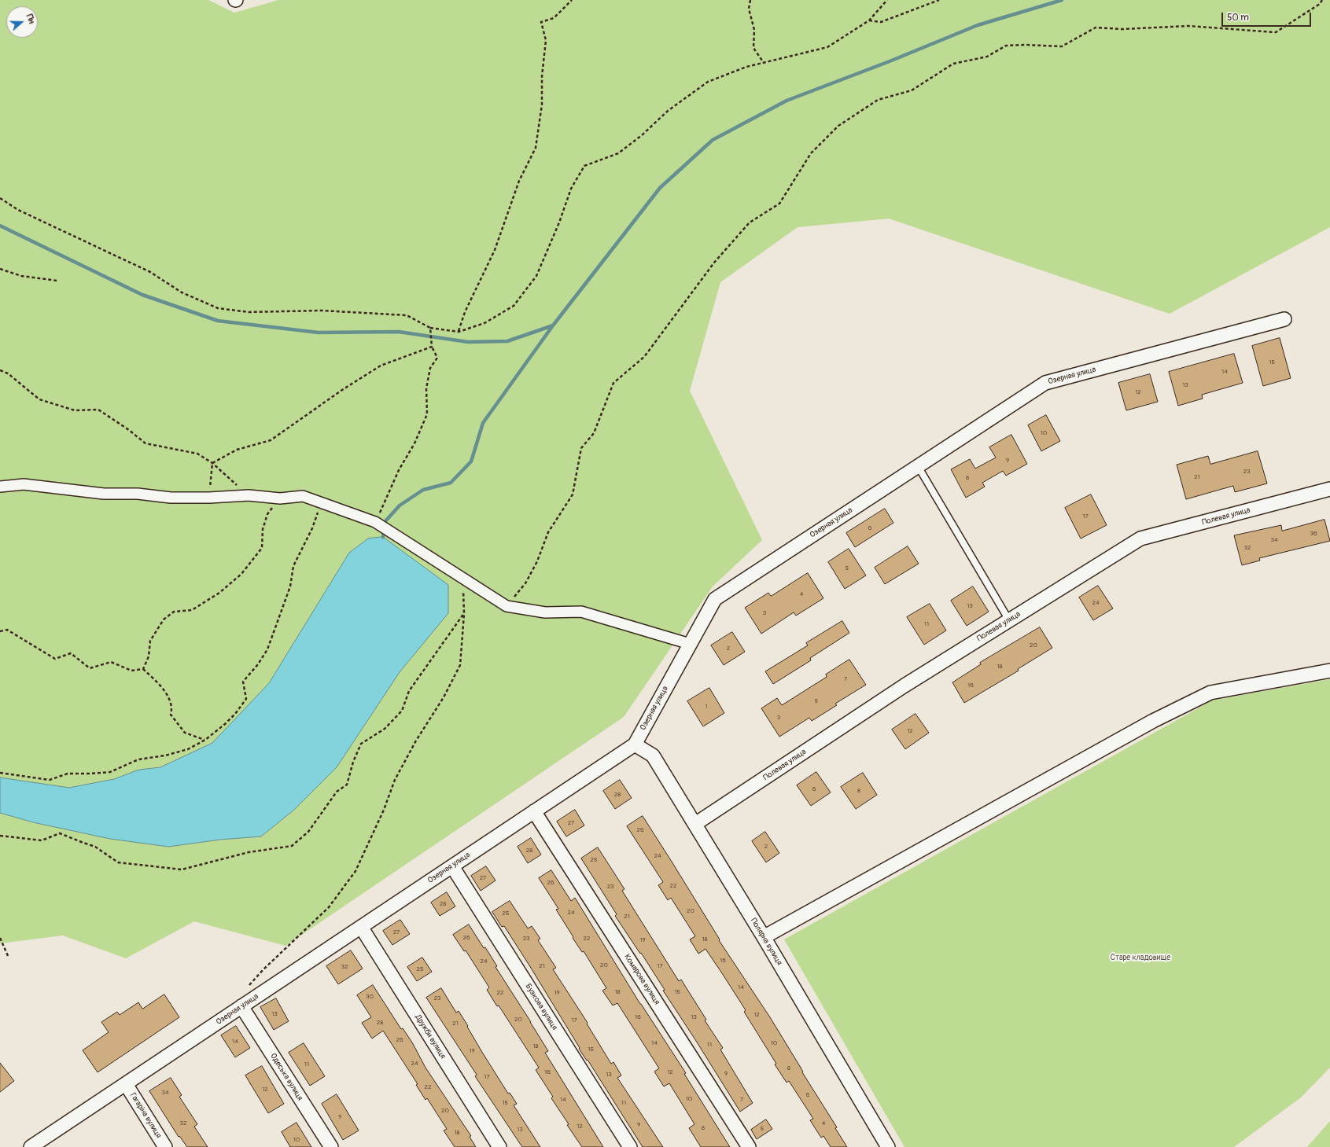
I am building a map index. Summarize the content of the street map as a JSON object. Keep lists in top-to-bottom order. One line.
{"streets":{"street":["Озерная улица","Полевая улица","Полярна вулиця","Комарова вулиця","Бузкова вулиця","Дружби вулиця","Одеська вулиця","Гагаріна вулиця"]},"crossings":[["Озерная улица","Полярна вулиця"],["Озерная улица","Комарова вулиця"],["Озерная улица","Бузкова вулиця"],["Озерная улица","Дружби вулиця"],["Озерная улица","Одеська вулиця"],["Озерная улица","Гагаріна вулиця"],["Полевая улица","Полярна вулиця"]],"parks":["Старе кладовище"],"house_numbers":["15","14","13","12","10","9","23","21","8","17","6","36","34","32","5","4","24","13","3","11","20","2","18","7","16","5","1","3","12","6","8","28","27","26","2","28","24","25","27","26","22","23","28","20","24","25","21","27","26","23","22","18","19","16","24","20","21","17","32","25","14","18","15","22","19","30","23","13","12","16","13","20","17","28","21","26","14","14","10","11","18","15","19","24","11","8","16","12","9","13","17","22","12","34","6","10","14","7","15","11","20","9","32","4","9","12","8","5","13","18","10"],"scale_bar":"50 m","north":"right"}
